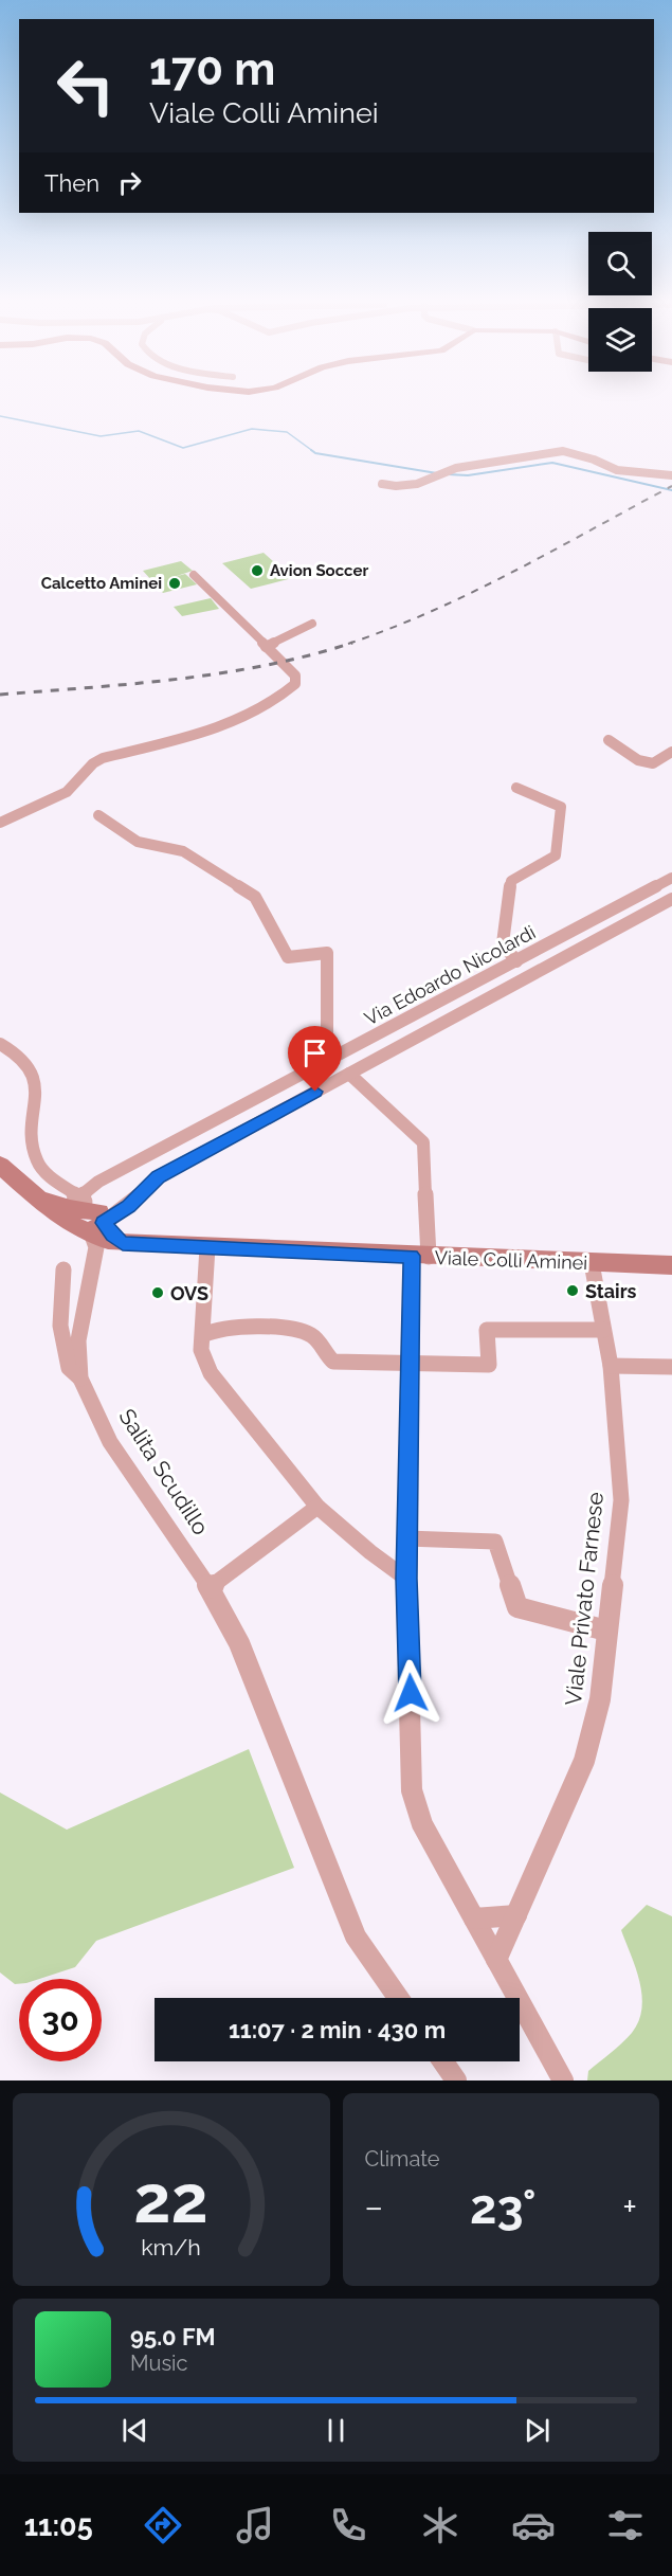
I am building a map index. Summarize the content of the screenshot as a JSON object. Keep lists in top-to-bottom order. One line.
{"streets":{"main road":["Viale Colli Aminei"],"street":["Via Edoardo Nicolardi","Salita Scudillo","Viale Privato Farnese"]},"crossings":[["Via Edoardo Nicolardi","Viale Colli Aminei"],["Via Edoardo Nicolardi","Salita Scudillo"],["Viale Colli Aminei","Salita Scudillo"],["Viale Colli Aminei","Viale Privato Farnese"]],"places":["Avion Soccer","Calcetto Aminei","Stairs","OVS"],"page":{"turn":["170 m","Viale Colli Aminei"],"then":"Then","limit":"30","trip":"11:07 · 2 min · 430 m","tile":"Climate","heat":["−","23°","+"],"song":["95.0 FM","Music"],"tabs":"11:05","gauge":["22","km/h"]}}
